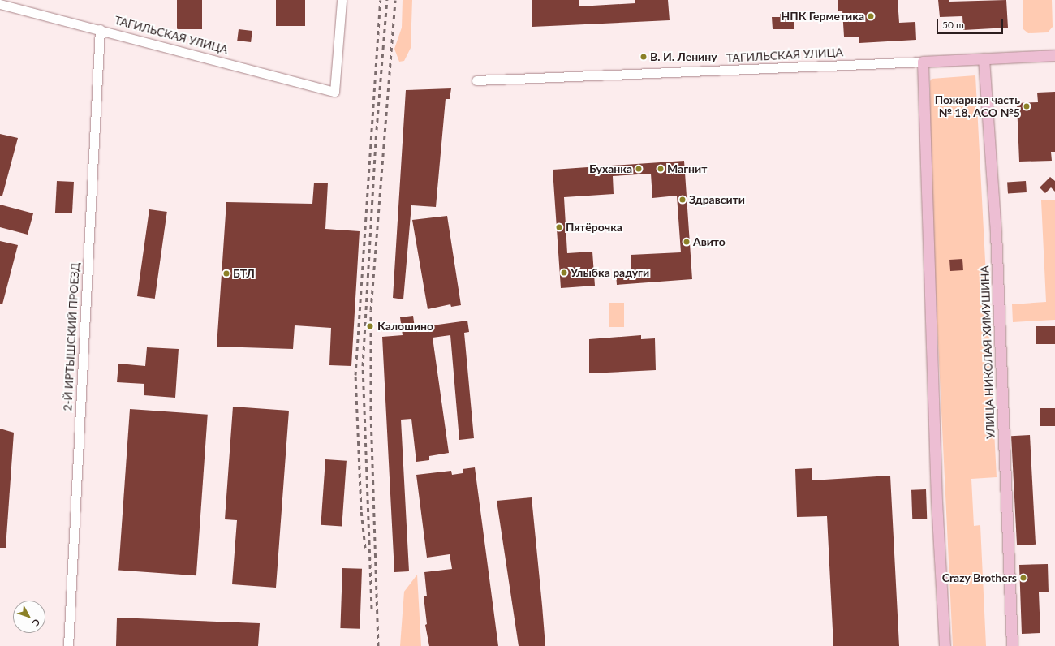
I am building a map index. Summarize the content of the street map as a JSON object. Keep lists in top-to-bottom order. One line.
{"streets":{"main road":["ТАГИЛЬСКАЯ УЛИЦА","УЛИЦА НИКОЛАЯ ХИМУШИНА"],"street":["2-Й ИРТЫШСКИЙ ПРОЕЗД"]},"crossings":[["ТАГИЛЬСКАЯ УЛИЦА","2-Й ИРТЫШСКИЙ ПРОЕЗД"],["ТАГИЛЬСКАЯ УЛИЦА","УЛИЦА НИКОЛАЯ ХИМУШИНА"]],"places":["НПК Герметика","В. И. Ленину","Пожарная часть № 18, АСО №5","Буханка","Магнит","Здравсити","Пятёрочка","Авито","Улыбка радуги","БТЛ","Калошино","Crazy Brothers"],"scale_bar":"50 m","north":"bottom right"}
